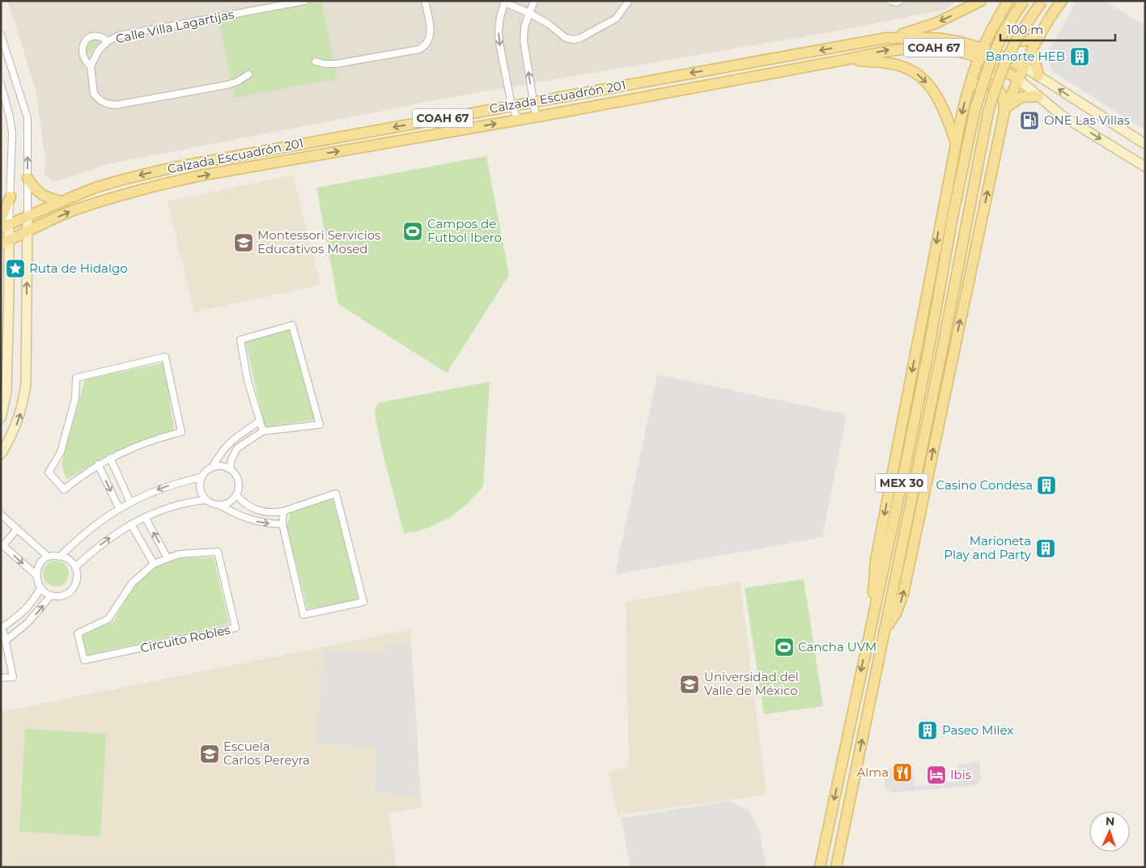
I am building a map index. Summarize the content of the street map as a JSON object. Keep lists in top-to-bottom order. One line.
{"streets":{"main road":["COAH 67","Calzada Escuadrón 201","MEX 30"],"street":["Calle Villa Lagartijas","Circuito Robles"]},"crossings":[["COAH 67","Calzada Escuadrón 201"]],"places":{"building":["Banorte HEB","Casino Condesa","Marioneta Play and Party","Paseo Milex"],"fuel station":["ONE Las Villas"],"sports":["Campos de Futbol Ibero","Cancha UVM"],"school or university":["Montessori Servicios Educativos Mosed","Universidad del Valle de México","Escuela Carlos Pereyra"],"place":["Ruta de Hidalgo"],"restaurant":["Alma"],"hotel":["Ibis"]},"scale_bar":"100 m","north":"top"}
